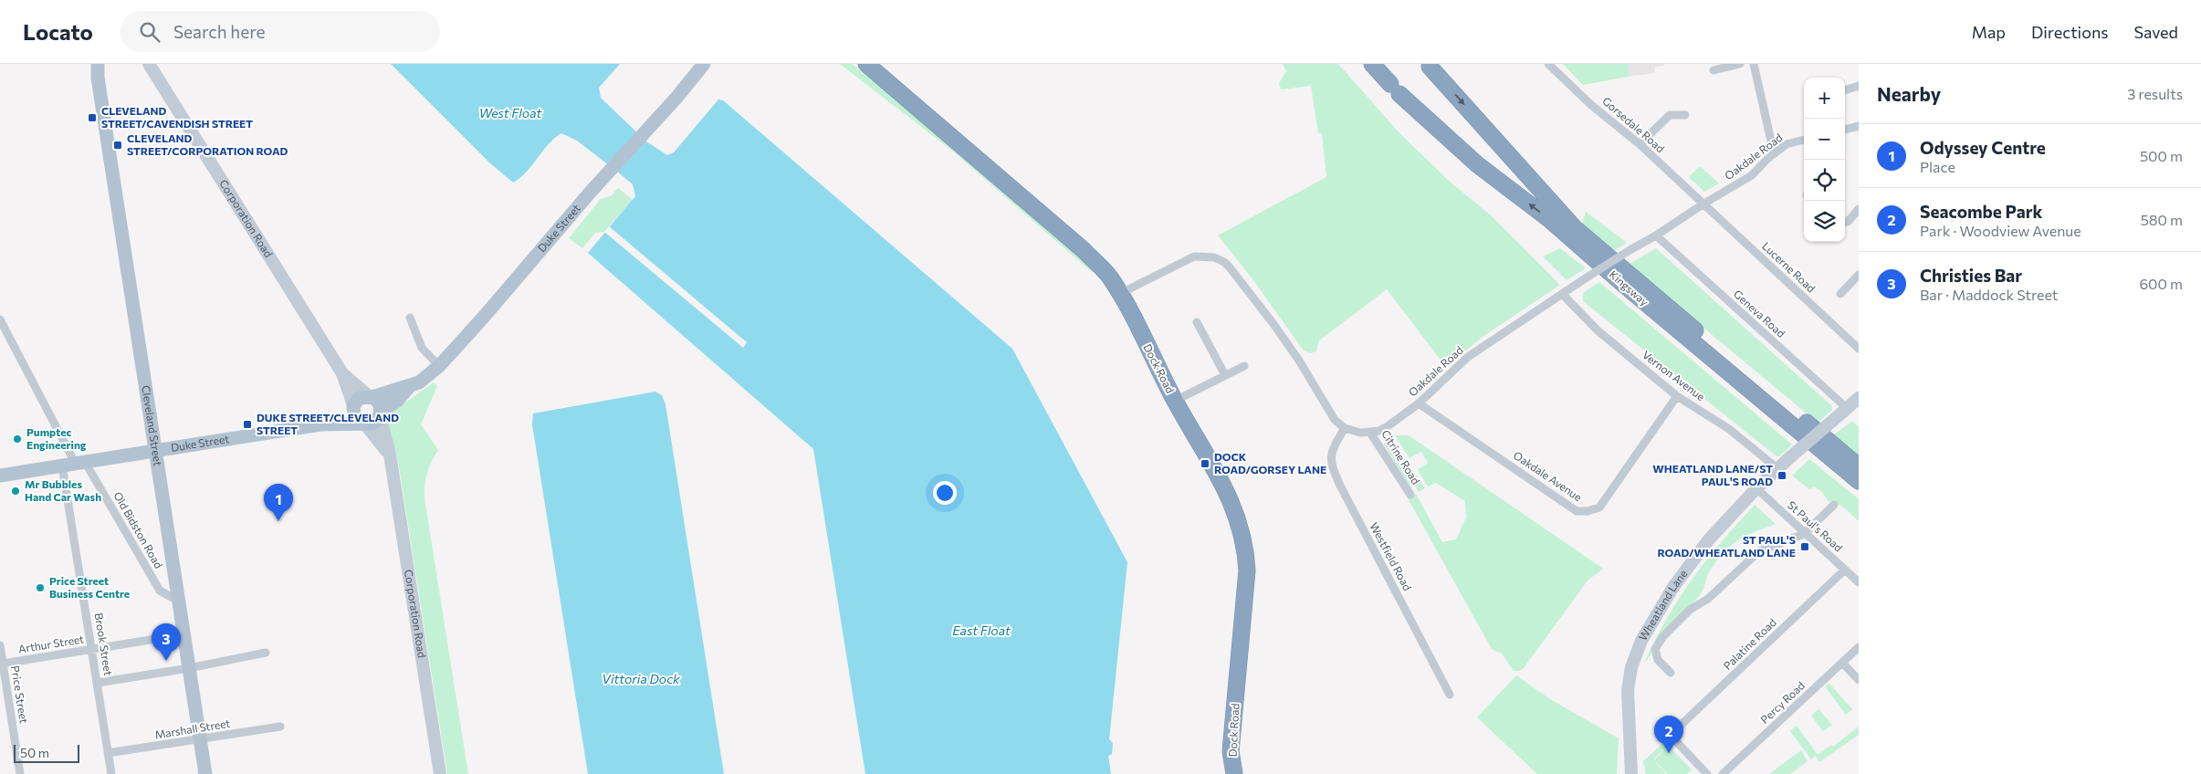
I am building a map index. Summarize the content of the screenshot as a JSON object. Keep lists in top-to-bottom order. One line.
{"streets":{"highway":["Kingsway","Dock Road"],"main road":["Corporation Road","Duke Street","Cleveland Street","Wheatland Lane"],"street":["Gorsedale Road","Oakdale Road","Lucerne Road","Geneva Road","Vernon Avenue","Citrine Road","Oakdale Avenue","St Paul's Road","Old Bidston Road","Westfield Road","Arthur Street","Brook Street","Palatine Road","Price Street","Percy Road","Marshall Street"]},"crossings":[["Gorsedale Road","Oakdale Road"],["Gorsedale Road","Lucerne Road"],["Oakdale Road","Lucerne Road"],["Oakdale Road","Geneva Road"],["Oakdale Road","Vernon Avenue"],["Oakdale Road","Citrine Road"],["Oakdale Road","Oakdale Avenue"],["Corporation Road","Duke Street"],["Duke Street","Cleveland Street"],["Duke Street","Old Bidston Road"],["Duke Street","Brook Street"],["Geneva Road","Wheatland Lane"],["Vernon Avenue","Oakdale Avenue"],["Vernon Avenue","Wheatland Lane"],["Cleveland Street","Old Bidston Road"],["Cleveland Street","Arthur Street"],["Cleveland Street","Marshall Street"],["St Paul's Road","Wheatland Lane"],["St Paul's Road","Palatine Road"],["Old Bidston Road","Brook Street"],["Arthur Street","Brook Street"],["Arthur Street","Price Street"],["Brook Street","Marshall Street"]],"water":["West Float","East Float","Vittoria Dock"],"places":{"transit":["CLEVELAND STREET/CAVENDISH STREET","CLEVELAND STREET/CORPORATION ROAD","DUKE STREET/CLEVELAND STREET","DOCK ROAD/GORSEY LANE","WHEATLAND LANE/ST PAUL'S ROAD","ST PAUL'S ROAD/WHEATLAND LANE"],"other":["Pumptec Engineering","Mr Bubbles Hand Car Wash","Price Street Business Centre"]},"scale_bar":"50 m","page":{"header":"Locato","search":"Search here","nav":["Map","Directions","Saved"],"heading":["Nearby","3 results"],"map_buttons":["+","−"],"list":[{"mark":"1","name":"Odyssey Centre","note":"Place","value":"500 m"},{"mark":"2","name":"Seacombe Park","note":"Park · Woodview Avenue","value":"580 m"},{"mark":"3","name":"Christies Bar","note":"Bar · Maddock Street","value":"600 m"}],"pins":["1","3","2"],"scale":"50 m"}}
